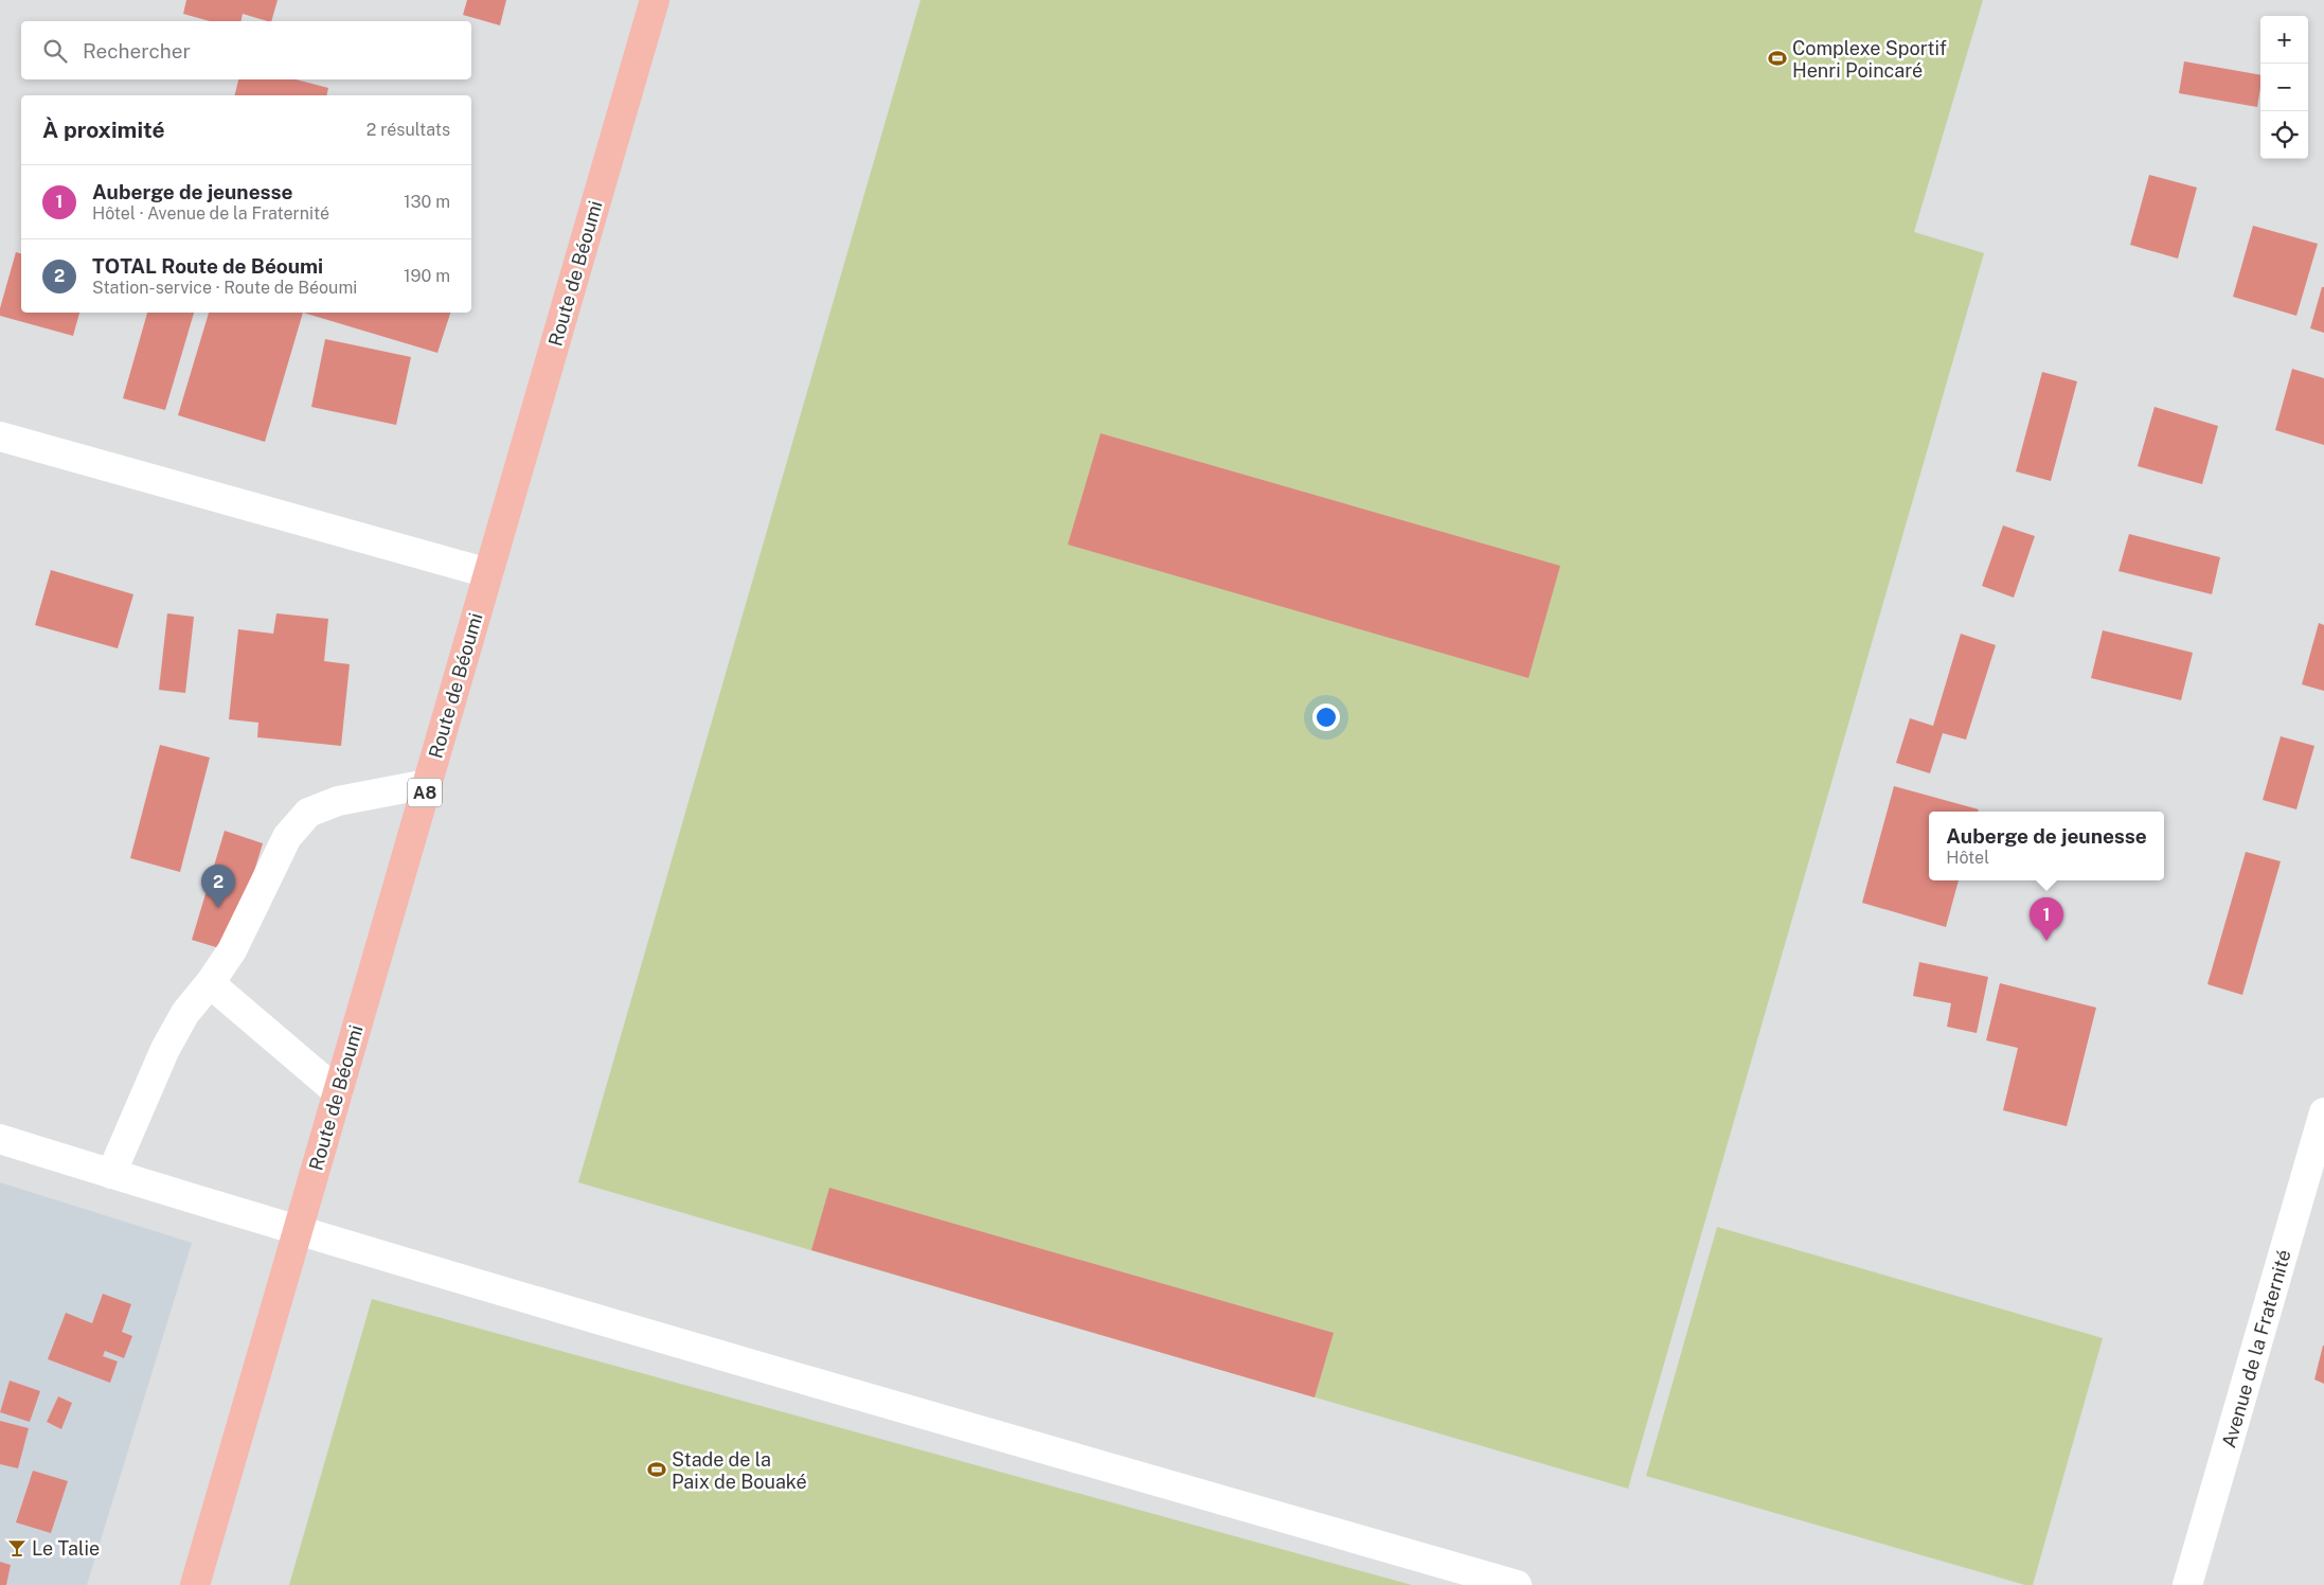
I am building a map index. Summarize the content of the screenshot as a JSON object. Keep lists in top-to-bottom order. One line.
{"streets":{"main road":["Route de Béoumi","A8"],"street":["Avenue de la Fraternité"]},"places":{"sports":["Complexe Sportif Henri Poincaré","Stade de la Paix de Bouaké"],"bar":["Le Talie"]},"page":{"map_buttons":["+","−"],"search":"Rechercher","heading":["À proximité","2 résultats"],"list":[{"mark":"1","name":"Auberge de jeunesse","note":"Hôtel · Avenue de la Fraternité","value":"130 m"},{"mark":"2","name":"TOTAL Route de Béoumi","note":"Station-service · Route de Béoumi","value":"190 m"}],"popup":["Auberge de jeunesse","Hôtel"],"pins":["2","1"]}}
